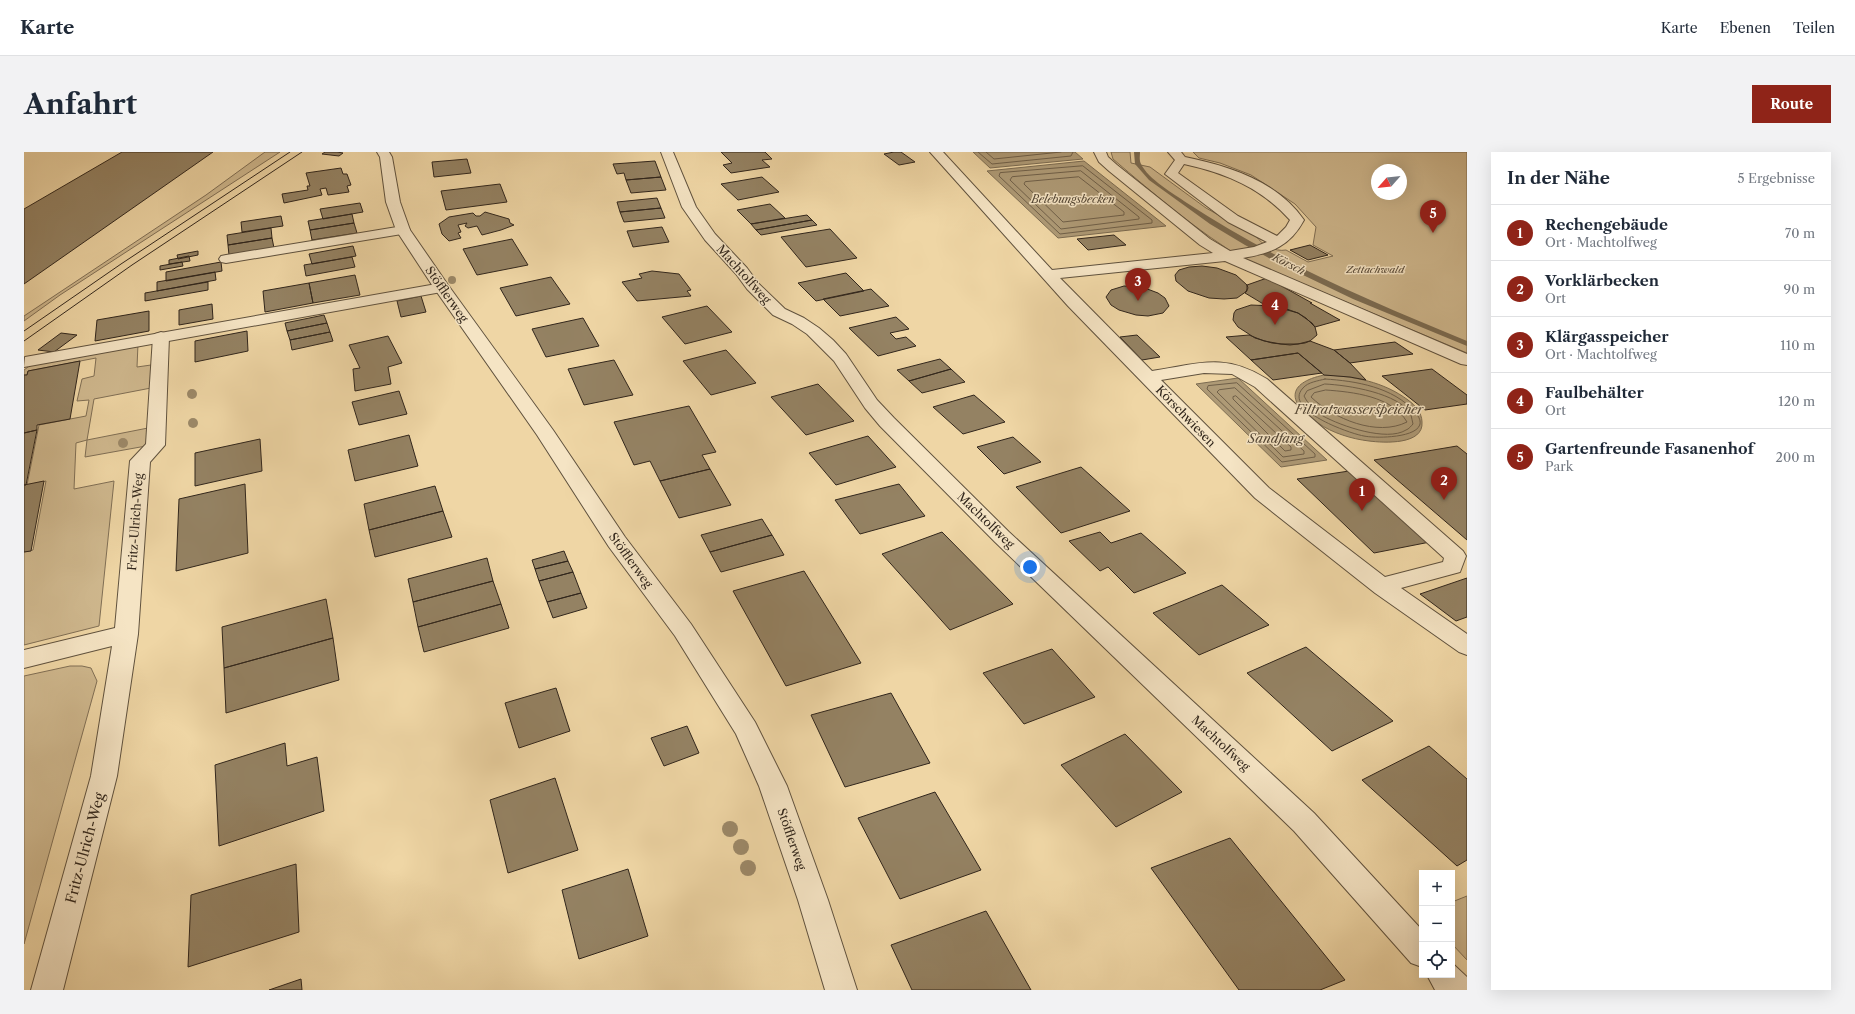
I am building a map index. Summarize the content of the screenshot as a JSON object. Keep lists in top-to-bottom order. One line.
{"streets":{"street":["Machtolfweg","Stöfflerweg","Körschwiesen","Fritz-Ulrich-Weg"]},"water":["Belebungsbecken","Körsch","Filtratwasserspeicher","Sandfang"],"parks":["Zettachwald"],"north":"bottom left","page":{"header":"Karte","nav":["Karte","Ebenen","Teilen"],"buttons":"Route","title":"Anfahrt","heading":["In der Nähe","5 Ergebnisse"],"pins":["5","3","4","2","1"],"list":[{"mark":"1","name":"Rechengebäude","note":"Ort · Machtolfweg","value":"70 m"},{"mark":"2","name":"Vorklärbecken","note":"Ort","value":"90 m"},{"mark":"3","name":"Klärgasspeicher","note":"Ort · Machtolfweg","value":"110 m"},{"mark":"4","name":"Faulbehälter","note":"Ort","value":"120 m"},{"mark":"5","name":"Gartenfreunde Fasanenhof","note":"Park","value":"200 m"}],"map_buttons":["+","−"]}}
